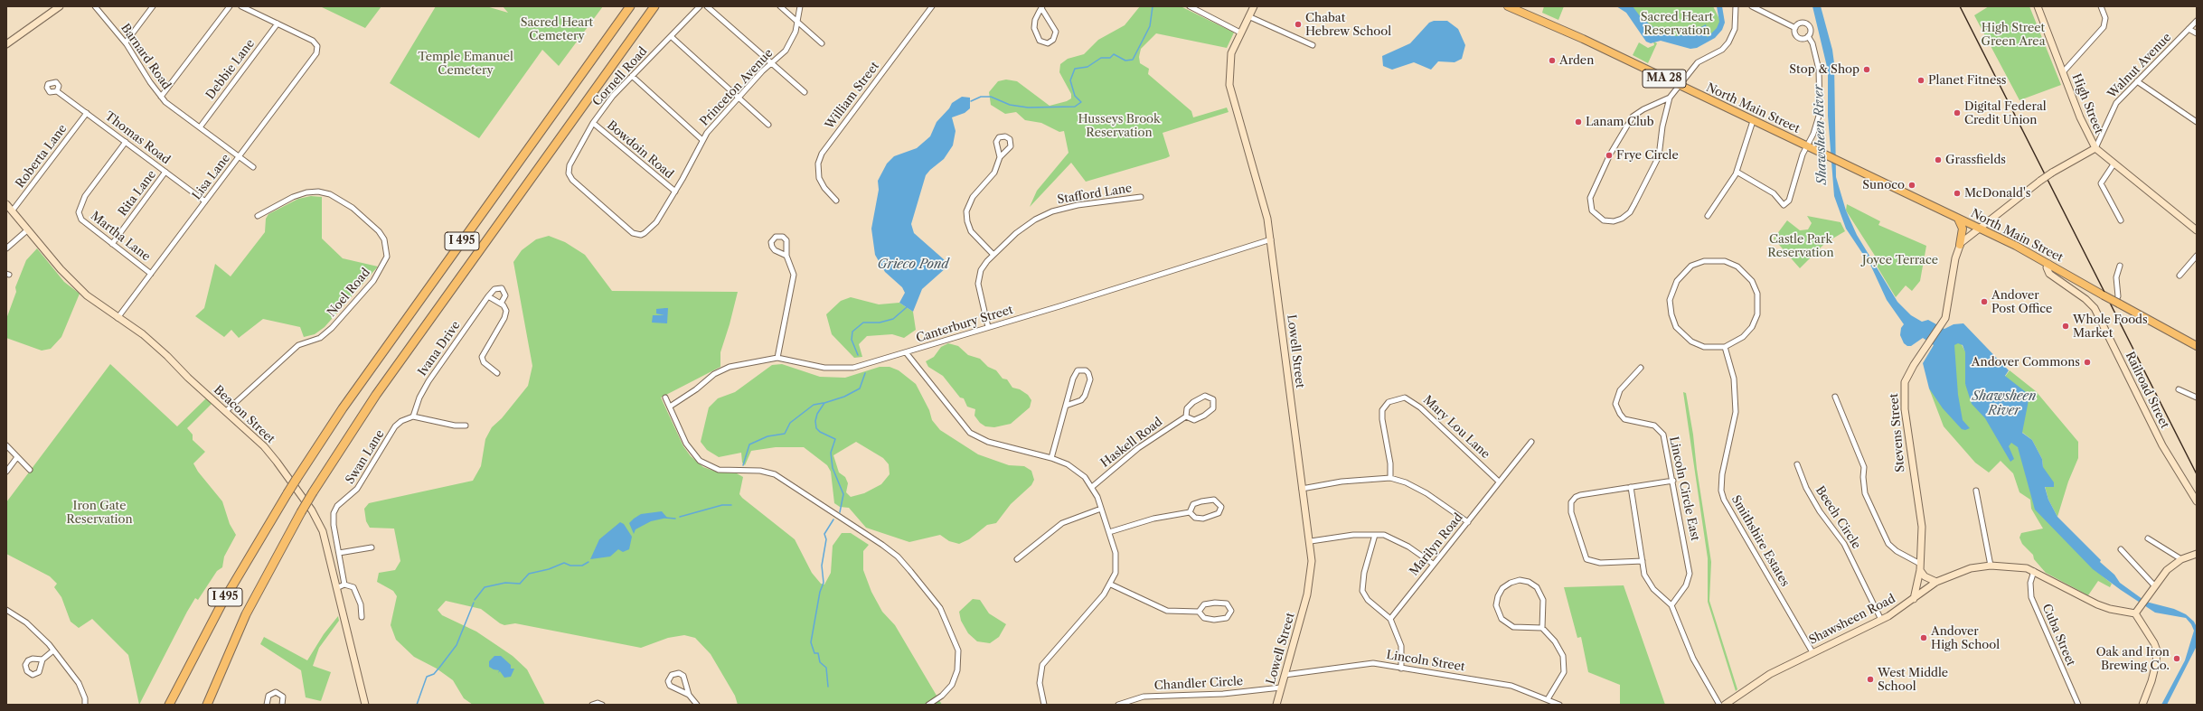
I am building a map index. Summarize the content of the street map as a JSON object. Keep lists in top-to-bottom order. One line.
{"streets":{"highway":["I 495"],"main road":["MA 28","High Street","North Main Street","Lowell Street","Railroad Street","Beacon Street","Stevens Street","Shawsheen Road"],"street":["Barnard Road","Walnut Avenue","Debbie Lane","Cornell Road","Princeton Avenue","William Street","Thomas Road","Bowdoin Road","Roberta Lane","Lisa Lane","Rita Lane","Stafford Lane","Martha Lane","Noel Road","Canterbury Street","Ivana Drive","Mary Lou Lane","Haskell Road","Swan Lane","Lincoln Circle East","Beech Circle","Smithshire Estates","Marilyn Road","Cuba Street","Lincoln Street","Chandler Circle"]},"crossings":[["Barnard Road","Debbie Lane"],["Barnard Road","Lisa Lane"],["Walnut Avenue","High Street"],["Debbie Lane","Lisa Lane"],["Cornell Road","Princeton Avenue"],["Cornell Road","Bowdoin Road"],["Princeton Avenue","Bowdoin Road"],["North Main Street","Railroad Street"],["Thomas Road","Roberta Lane"],["Thomas Road","Lisa Lane"],["Thomas Road","Rita Lane"],["Thomas Road","Martha Lane"],["Roberta Lane","Beacon Street"],["Lisa Lane","Martha Lane"],["Lisa Lane","Beacon Street"],["Rita Lane","Martha Lane"],["Stafford Lane","Canterbury Street"],["Noel Road","Beacon Street"],["Canterbury Street","Lowell Street"],["Ivana Drive","Swan Lane"],["Lowell Street","Lincoln Street"],["Lowell Street","Chandler Circle"],["Mary Lou Lane","Marilyn Road"],["Stevens Street","Shawsheen Road"],["Beech Circle","Shawsheen Road"],["Smithshire Estates","Shawsheen Road"],["Shawsheen Road","Cuba Street"]],"water":["Shawsheen River","Grieco Pond"],"parks":["Sacred Heart Reservation","Sacred Heart Cemetery","High Street Green Area","Temple Emanuel Cemetery","Husseys Brook Reservation","Castle Park Reservation","Joyce Terrace","Iron Gate Reservation"],"places":["Chabat Hebrew School","Arden","Stop & Shop","Planet Fitness","Digital Federal Credit Union","Lanam Club","Frye Circle","Grassfields","Sunoco","McDonald's","Andover Post Office","Whole Foods Market","Andover Commons","Andover High School","Oak and Iron Brewing Co.","West Middle School"]}
